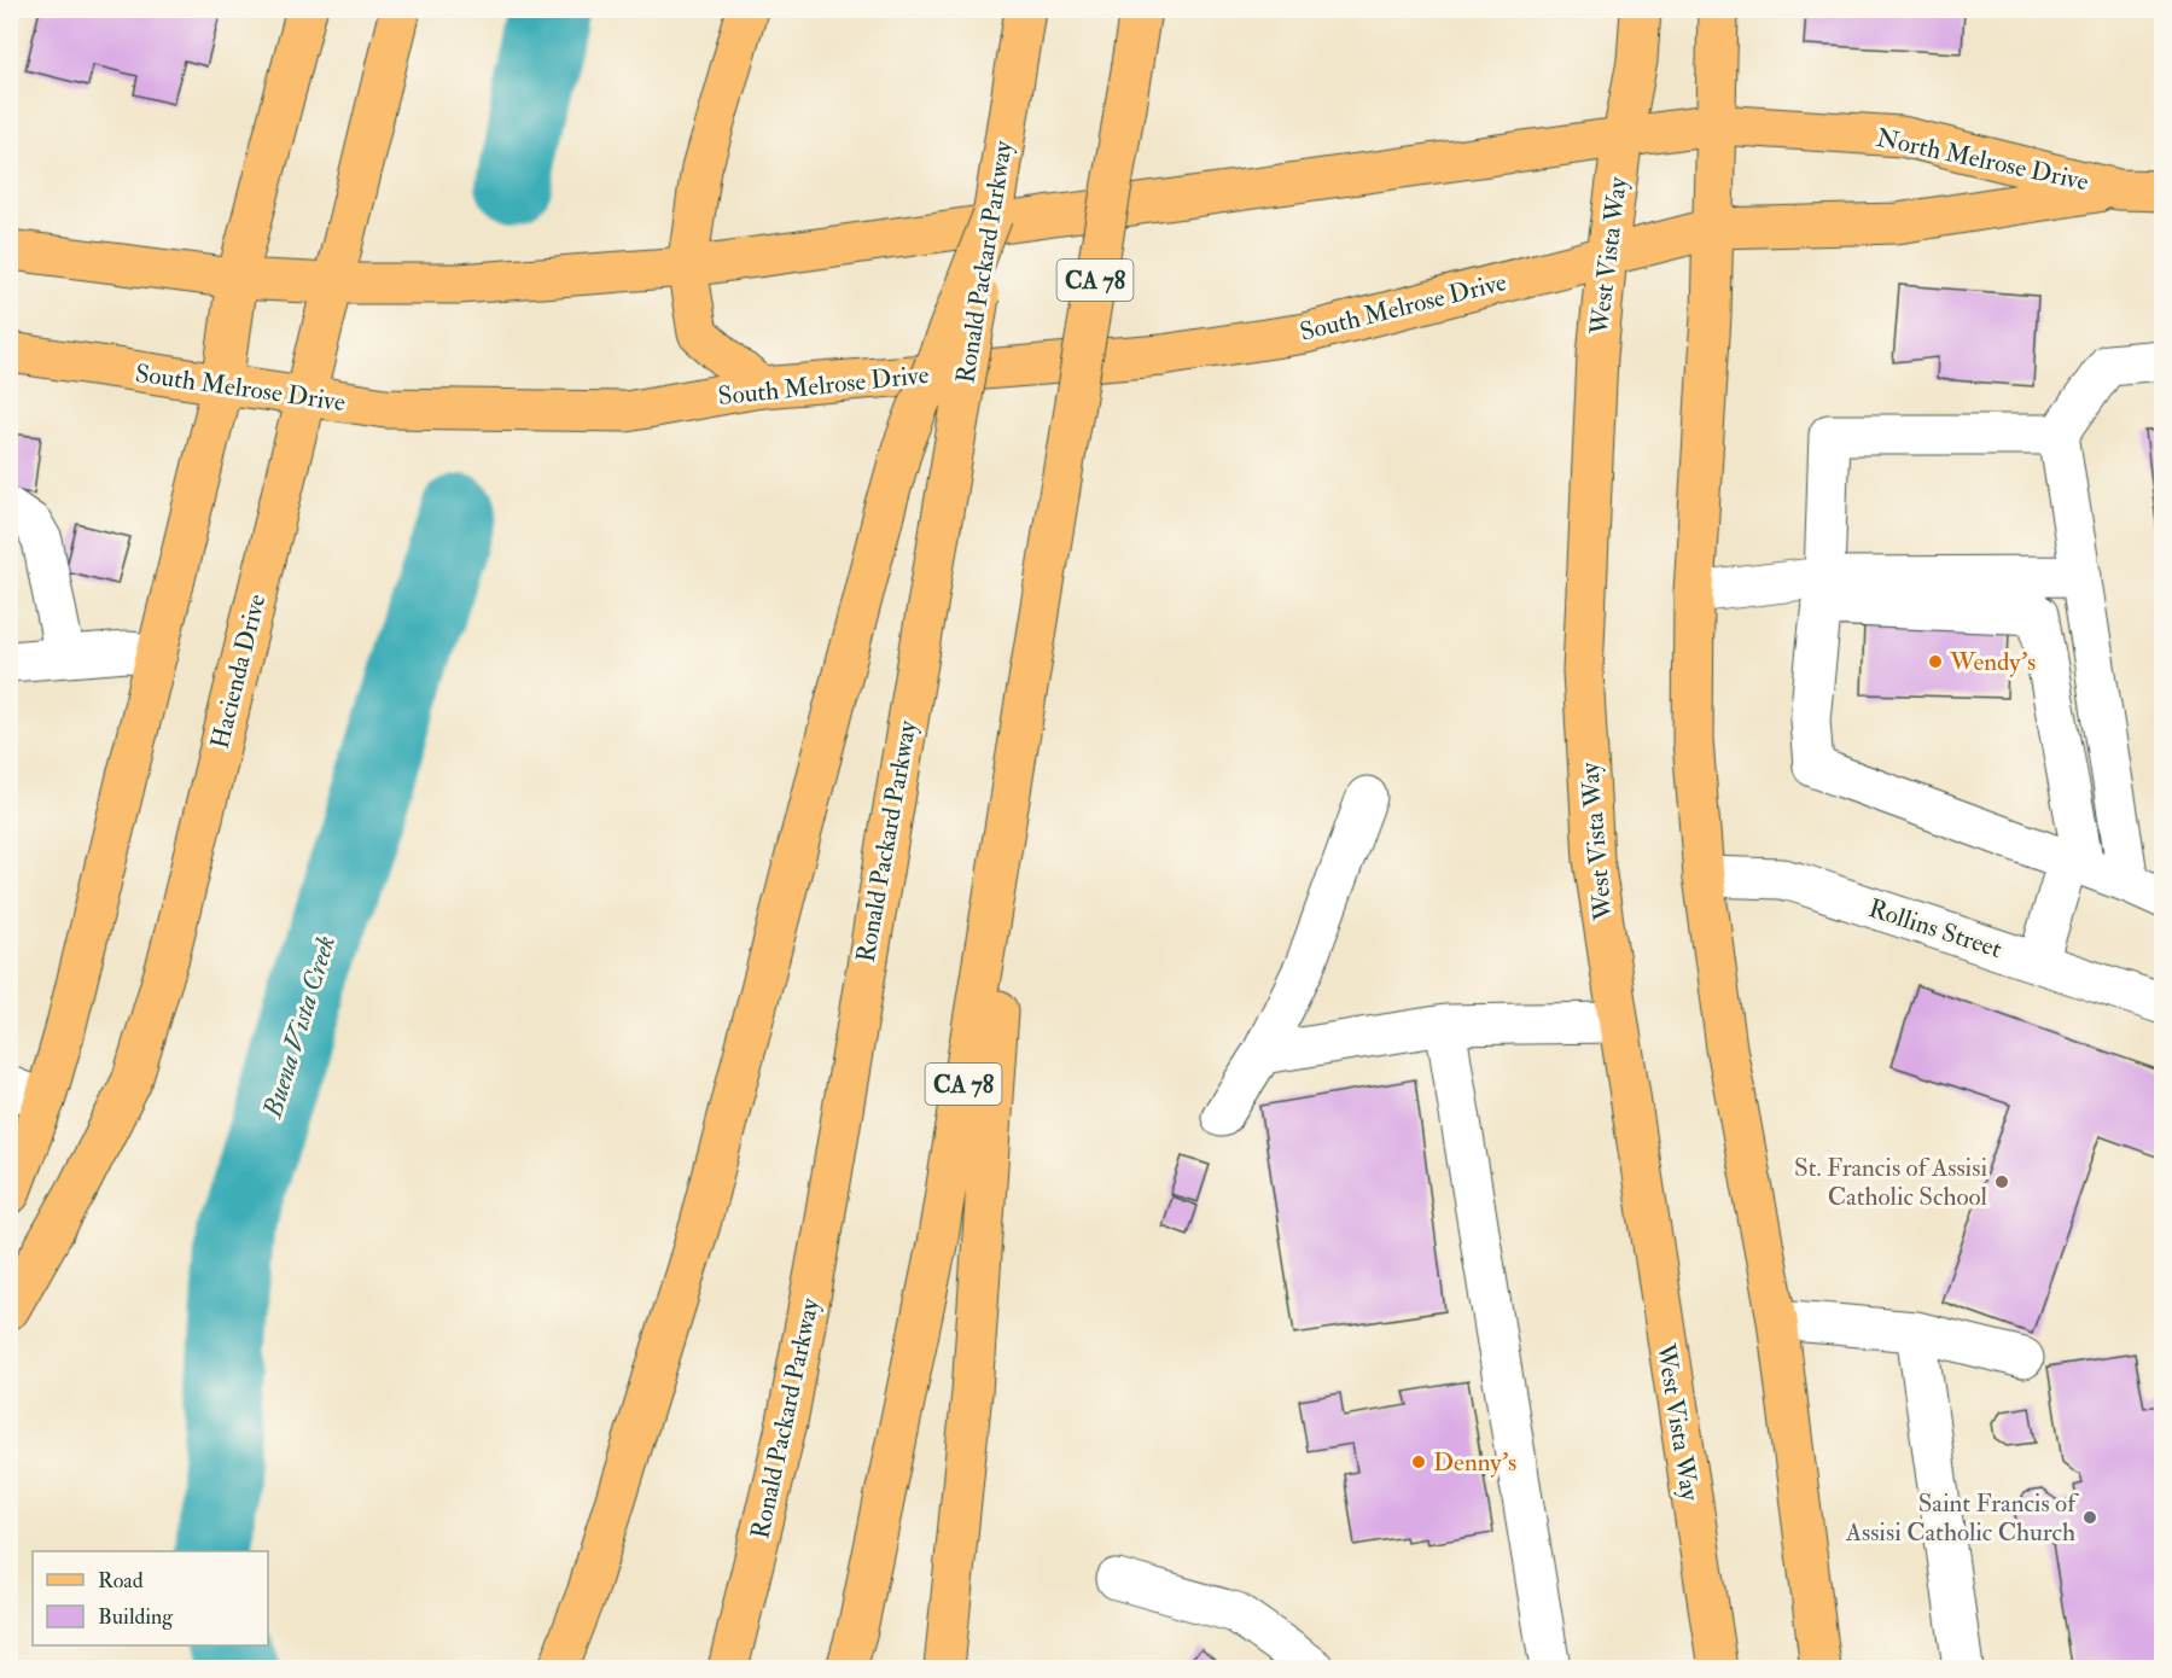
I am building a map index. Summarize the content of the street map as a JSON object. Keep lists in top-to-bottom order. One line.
{"streets":{"main road":["North Melrose Drive","West Vista Way","Ronald Packard Parkway","CA 78","South Melrose Drive","Hacienda Drive"],"street":["Rollins Street"]},"crossings":[["North Melrose Drive","South Melrose Drive"],["West Vista Way","South Melrose Drive"],["South Melrose Drive","Hacienda Drive"]],"water":["Buena Vista Creek"],"places":["Wendy's","St. Francis of Assisi Catholic School","Denny's","Saint Francis of Assisi Catholic Church"],"legend":["Road","Building"]}
